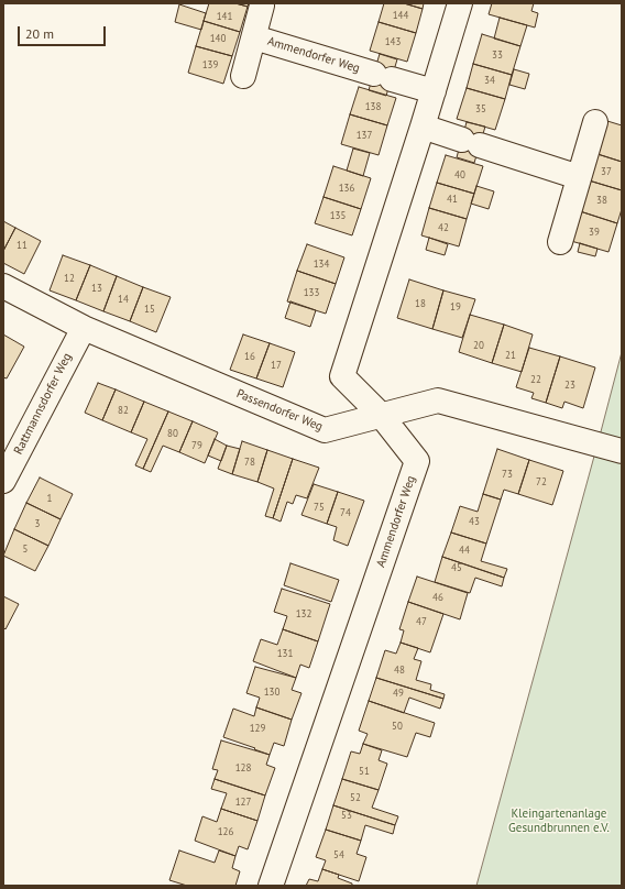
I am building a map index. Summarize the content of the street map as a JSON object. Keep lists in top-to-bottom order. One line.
{"streets":{"street":["Ammendorfer Weg","Rattmannsdorfer Weg","Passendorfer Weg"]},"crossings":[["Ammendorfer Weg","Passendorfer Weg"],["Rattmannsdorfer Weg","Passendorfer Weg"]],"parks":["Kleingartenanlage Gesundbrunnen e.V."],"house_numbers":["144","141","140","143","33","139","34","138","35","137","37","40","136","41","38","135","42","39","11","134","12","13","133","14","18","19","15","20","21","16","17","22","23","82","80","79","78","73","72","1","75","74","43","3","5","44","45","46","132","47","131","48","130","49","50","129","128","51","52","127","53","126","54"],"scale_bar":"20 m"}
